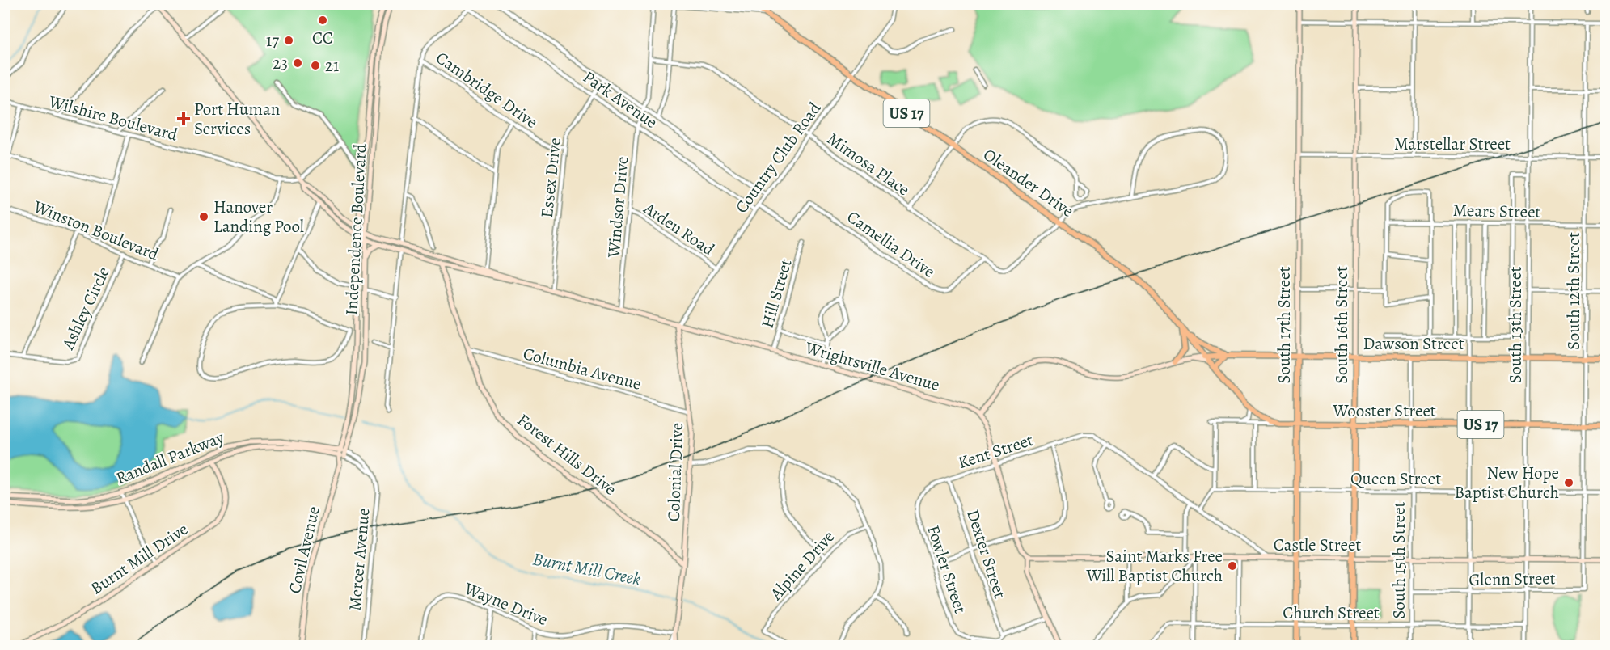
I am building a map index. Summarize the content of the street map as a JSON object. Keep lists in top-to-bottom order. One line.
{"streets":{"main road":["US 17","Oleander Drive","South 17th Street","South 16th Street","Dawson Street","Wooster Street"],"street":["Cambridge Drive","Park Avenue","Wilshire Boulevard","Marstellar Street","Country Club Road","Mimosa Place","Essex Drive","Windsor Drive","Mears Street","Arden Road","Independence Boulevard","Winston Boulevard","Camellia Drive","South 12th Street","Hill Street","Ashley Circle","South 13th Street","Wrightsville Avenue","Columbia Avenue","Kent Street","Forest Hills Drive","Randall Parkway","Colonial Drive","Queen Street","Castle Street","Covil Avenue","Dexter Street","Burnt Mill Drive","Mercer Avenue","South 15th Street","Alpine Drive","Fowler Street","Glenn Street","Wayne Drive","Church Street"]},"crossings":[["Cambridge Drive","Essex Drive"],["Park Avenue","Country Club Road"],["Park Avenue","Essex Drive"],["Park Avenue","Windsor Drive"],["US 17","Oleander Drive"],["US 17","Dawson Street"],["Wilshire Boulevard","Wrightsville Avenue"],["Marstellar Street","South 12th Street"],["Marstellar Street","South 17th Street"],["Marstellar Street","South 16th Street"],["Marstellar Street","South 13th Street"],["Country Club Road","Mimosa Place"],["Country Club Road","Oleander Drive"],["Country Club Road","Arden Road"],["Country Club Road","Camellia Drive"],["Country Club Road","Wrightsville Avenue"],["Country Club Road","Colonial Drive"],["Mimosa Place","Oleander Drive"],["Mimosa Place","Windsor Drive"],["Mimosa Place","Camellia Drive"],["Essex Drive","Wrightsville Avenue"],["Oleander Drive","Dawson Street"],["Oleander Drive","Wooster Street"],["Windsor Drive","Arden Road"],["Windsor Drive","Wrightsville Avenue"],["Mears Street","South 12th Street"],["Mears Street","South 13th Street"],["Independence Boulevard","Wrightsville Avenue"],["Independence Boulevard","Randall Parkway"],["Independence Boulevard","Covil Avenue"],["Independence Boulevard","Mercer Avenue"],["Winston Boulevard","Ashley Circle"],["South 12th Street","Dawson Street"],["South 12th Street","Wooster Street"],["South 12th Street","Queen Street"],["South 12th Street","Castle Street"],["South 12th Street","Glenn Street"],["Hill Street","Wrightsville Avenue"],["South 17th Street","Dawson Street"],["South 17th Street","Wooster Street"],["South 17th Street","Queen Street"],["South 17th Street","Castle Street"],["South 17th Street","Church Street"],["South 16th Street","Dawson Street"],["South 16th Street","Wooster Street"],["South 16th Street","Queen Street"],["South 16th Street","Castle Street"],["South 16th Street","Church Street"],["South 13th Street","Dawson Street"],["South 13th Street","Wooster Street"],["South 13th Street","Queen Street"],["South 13th Street","Castle Street"],["South 13th Street","Glenn Street"],["South 13th Street","Church Street"],["Dawson Street","Wrightsville Avenue"],["Dawson Street","South 15th Street"],["Wrightsville Avenue","Forest Hills Drive"],["Wrightsville Avenue","Colonial Drive"],["Columbia Avenue","Forest Hills Drive"],["Columbia Avenue","Colonial Drive"],["Wooster Street","South 15th Street"],["Kent Street","Dexter Street"],["Kent Street","Fowler Street"],["Forest Hills Drive","Colonial Drive"],["Randall Parkway","Covil Avenue"],["Randall Parkway","Burnt Mill Drive"],["Randall Parkway","Mercer Avenue"],["Queen Street","South 15th Street"],["Castle Street","South 15th Street"],["Castle Street","Glenn Street"],["Covil Avenue","Mercer Avenue"],["South 15th Street","Glenn Street"],["South 15th Street","Church Street"]],"water":["Burnt Mill Creek"],"places":{"other":["CC","17","23","21","Hanover Landing Pool","New Hope Baptist Church","Saint Marks Free Will Baptist Church"],"health":["Port Human Services"]}}
